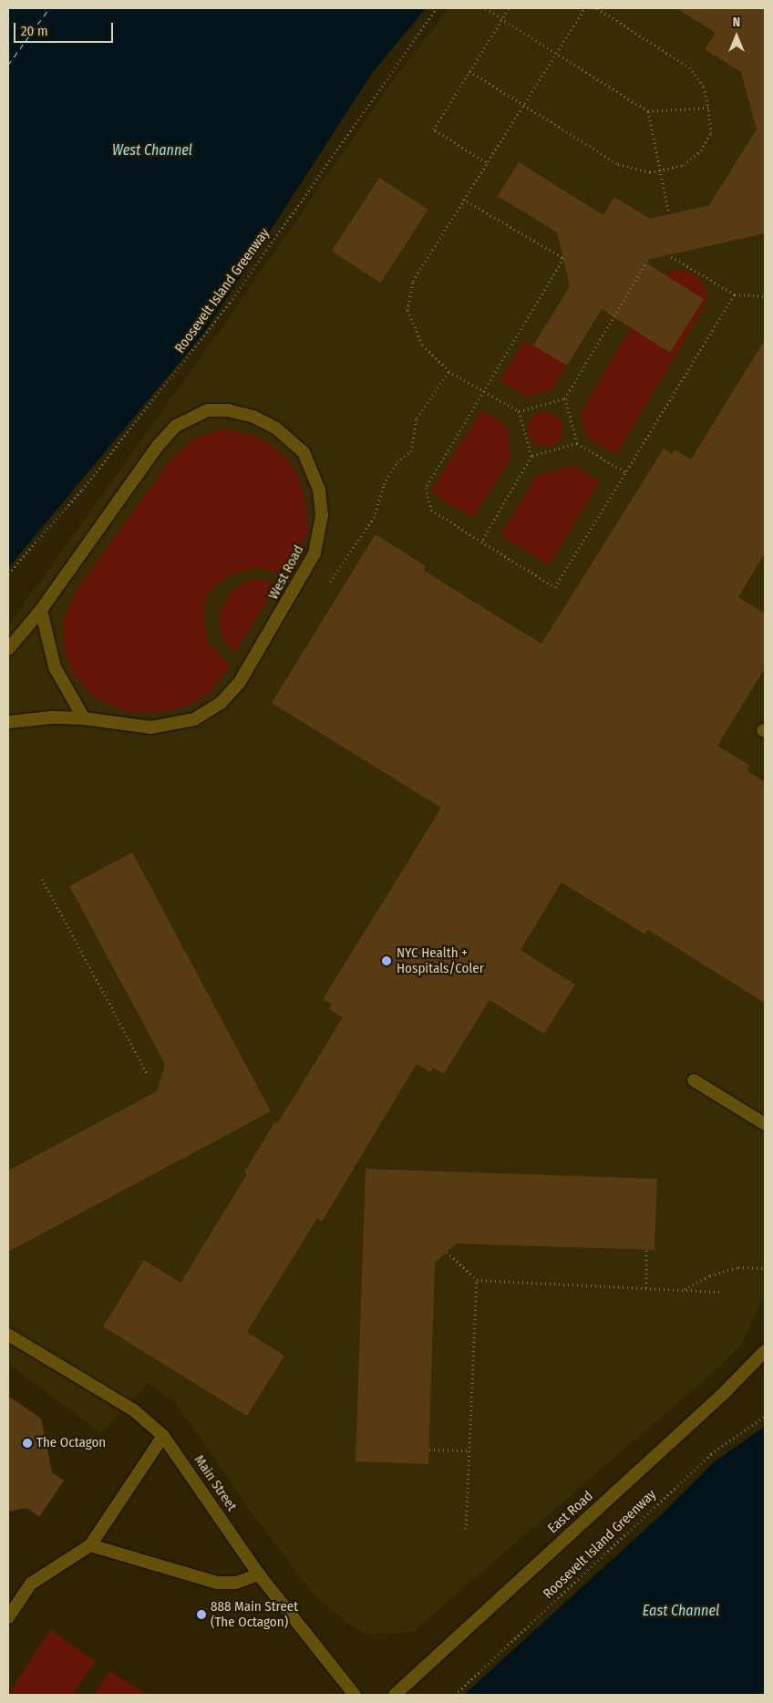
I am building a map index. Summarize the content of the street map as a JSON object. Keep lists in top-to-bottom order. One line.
{"streets":{"street":["West Road","Main Street","East Road"],"path":["Roosevelt Island Greenway"]},"water":["West Channel","East Channel"],"places":["NYC Health + Hospitals/Coler","The Octagon","888 Main Street (The Octagon)"],"scale_bar":"20 m","north":"top"}
